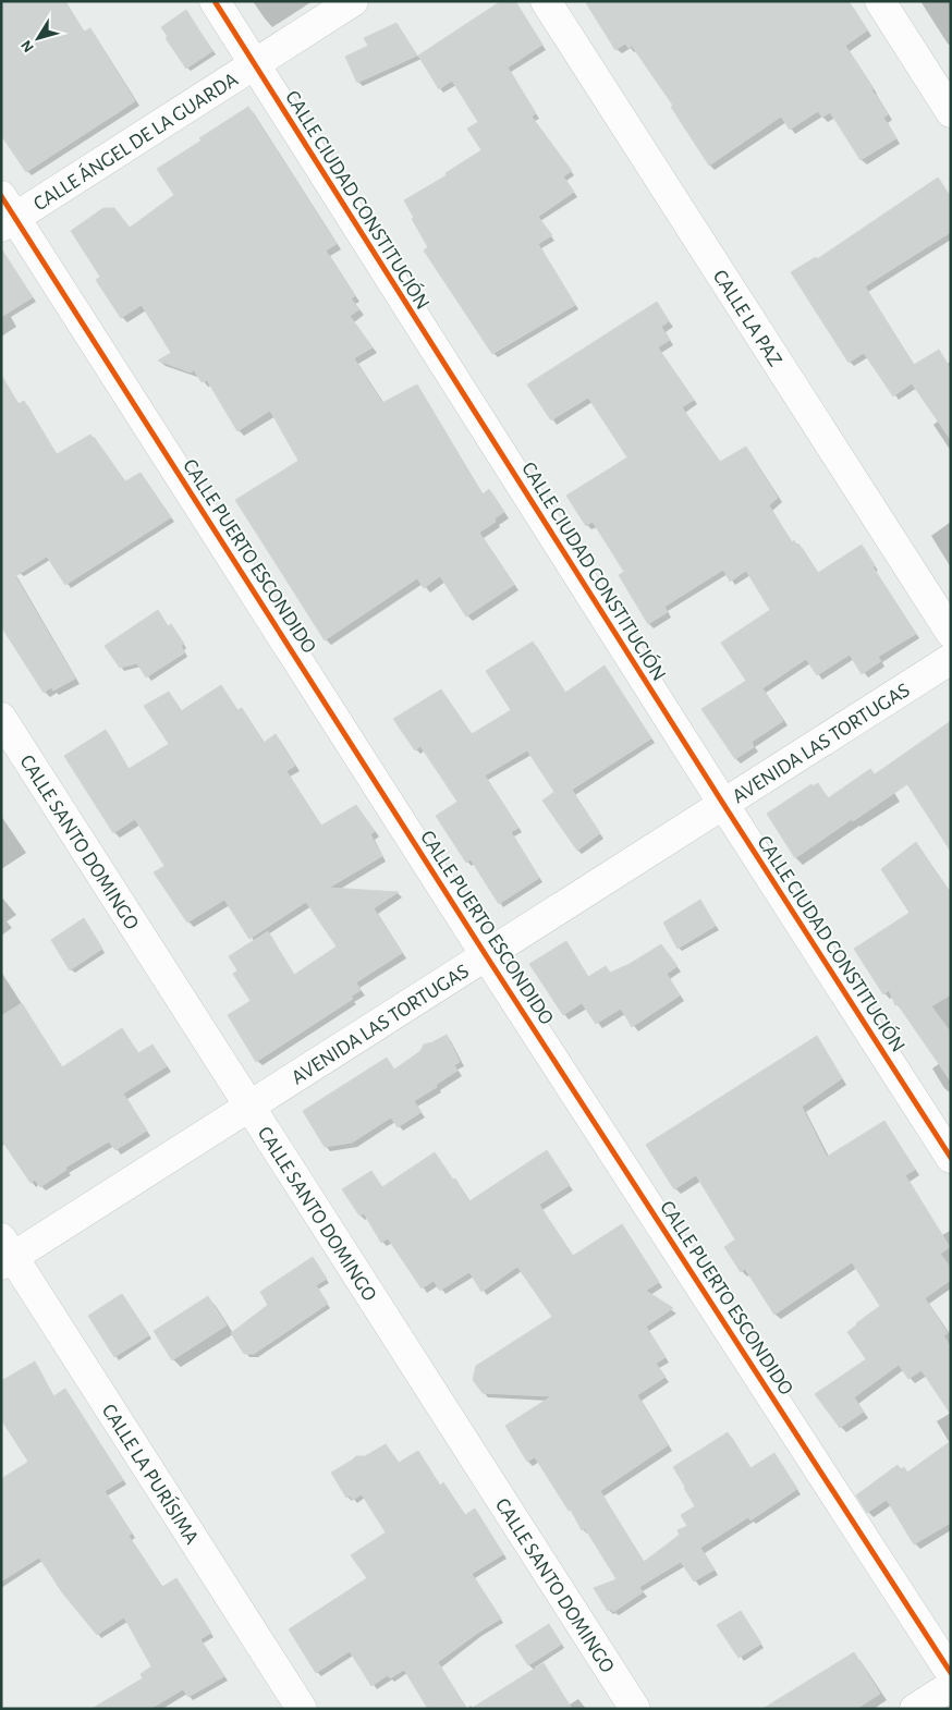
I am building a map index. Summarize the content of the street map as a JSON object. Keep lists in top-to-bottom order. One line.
{"streets":{"street":["CALLE ÁNGEL DE LA GUARDA","CALLE CIUDAD CONSTITUCIÓN","CALLE LA PAZ","CALLE PUERTO ESCONDIDO","AVENIDA LAS TORTUGAS","CALLE SANTO DOMINGO","CALLE LA PURÍSIMA"]},"crossings":[["CALLE ÁNGEL DE LA GUARDA","CALLE CIUDAD CONSTITUCIÓN"],["CALLE ÁNGEL DE LA GUARDA","CALLE PUERTO ESCONDIDO"],["CALLE CIUDAD CONSTITUCIÓN","AVENIDA LAS TORTUGAS"],["CALLE PUERTO ESCONDIDO","AVENIDA LAS TORTUGAS"],["AVENIDA LAS TORTUGAS","CALLE SANTO DOMINGO"],["AVENIDA LAS TORTUGAS","CALLE LA PURÍSIMA"]],"north":"bottom left"}
